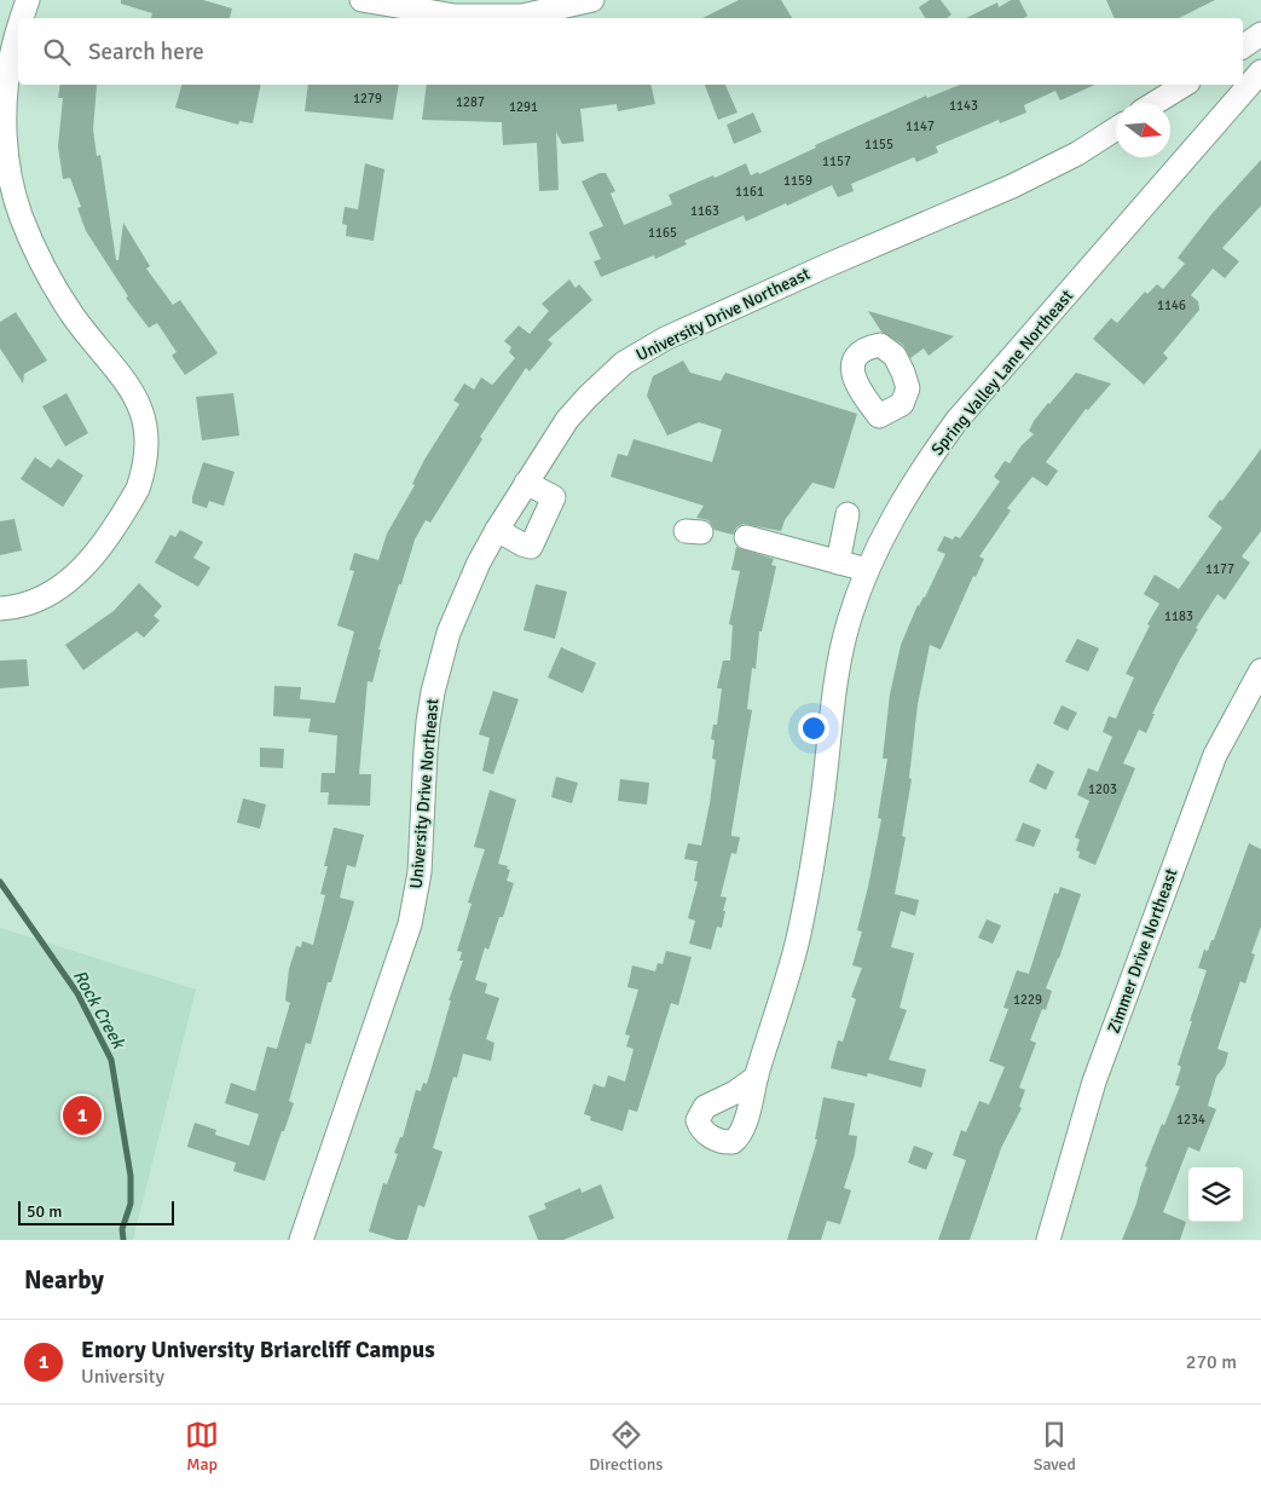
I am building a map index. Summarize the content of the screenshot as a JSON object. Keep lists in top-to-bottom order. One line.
{"streets":{"street":["University Drive Northeast","Spring Valley Lane Northeast","Zimmer Drive Northeast"]},"water":["Rock Creek"],"house_numbers":["1279","1287","1143","1291","1147","1155","1157","1159","1161","1163","1165","1146","1177","1183","1203","1229","1234"],"scale_bar":"50 m","north":"right","page":{"search":"Search here","pins":"1","scale":"50 m","heading":"Nearby","list":[{"mark":"1","name":"Emory University Briarcliff Campus","note":"University","value":"270 m"}],"nav":["Map","Directions","Saved"]}}
